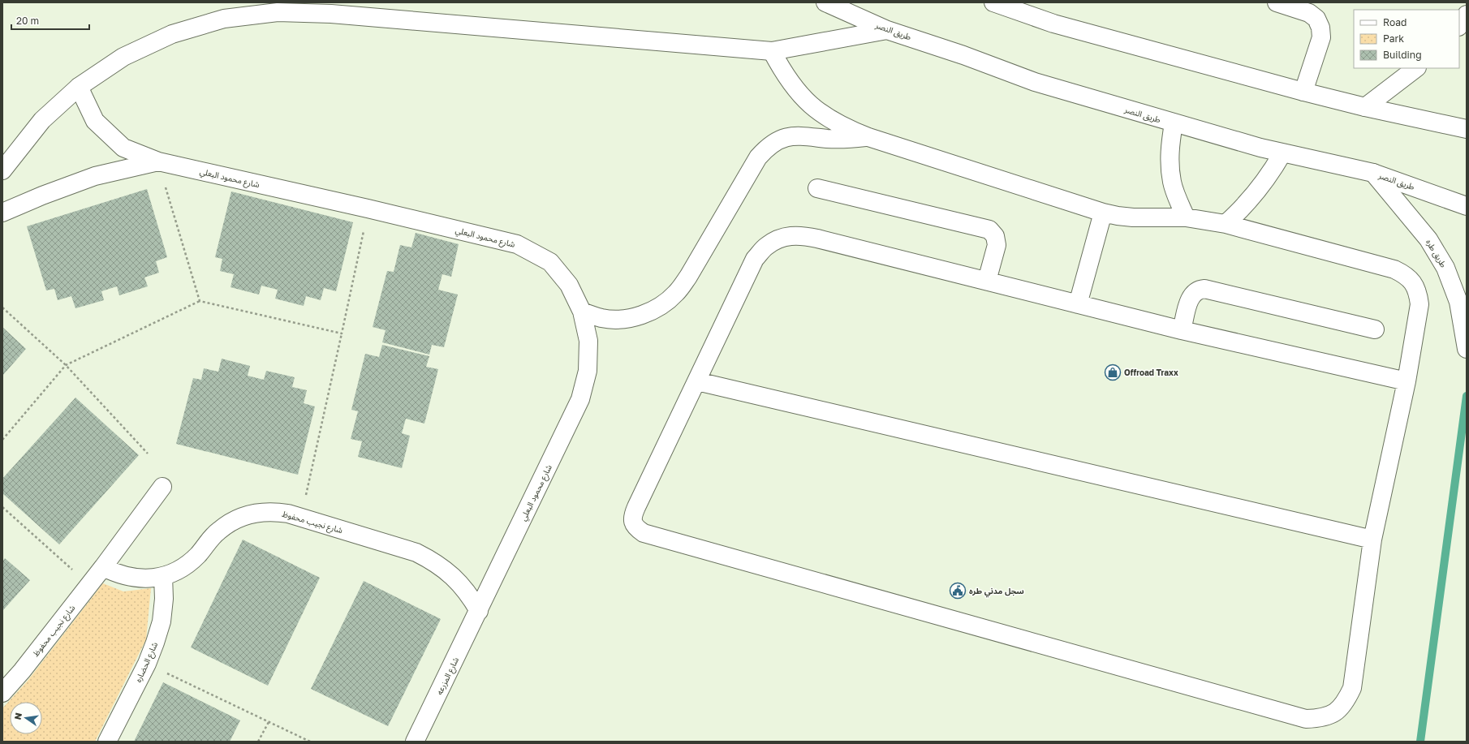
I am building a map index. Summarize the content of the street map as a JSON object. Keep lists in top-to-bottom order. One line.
{"streets":{"main road":["طريق النصر","شارع محمود البعلي","طريق طره","شارع نجيب محفوظ","شارع الحضاره","شارع المزرعه"]},"crossings":[["طريق النصر","طريق طره"],["شارع محمود البعلي","شارع نجيب محفوظ"],["شارع محمود البعلي","شارع المزرعه"],["شارع نجيب محفوظ","شارع الحضاره"],["شارع نجيب محفوظ","شارع المزرعه"]],"places":{"shop":["Offroad Traxx"],"public building":["سجل مدني طره"]},"legend":["Road","Park","Building"],"scale_bar":"20 m","north":"left"}
